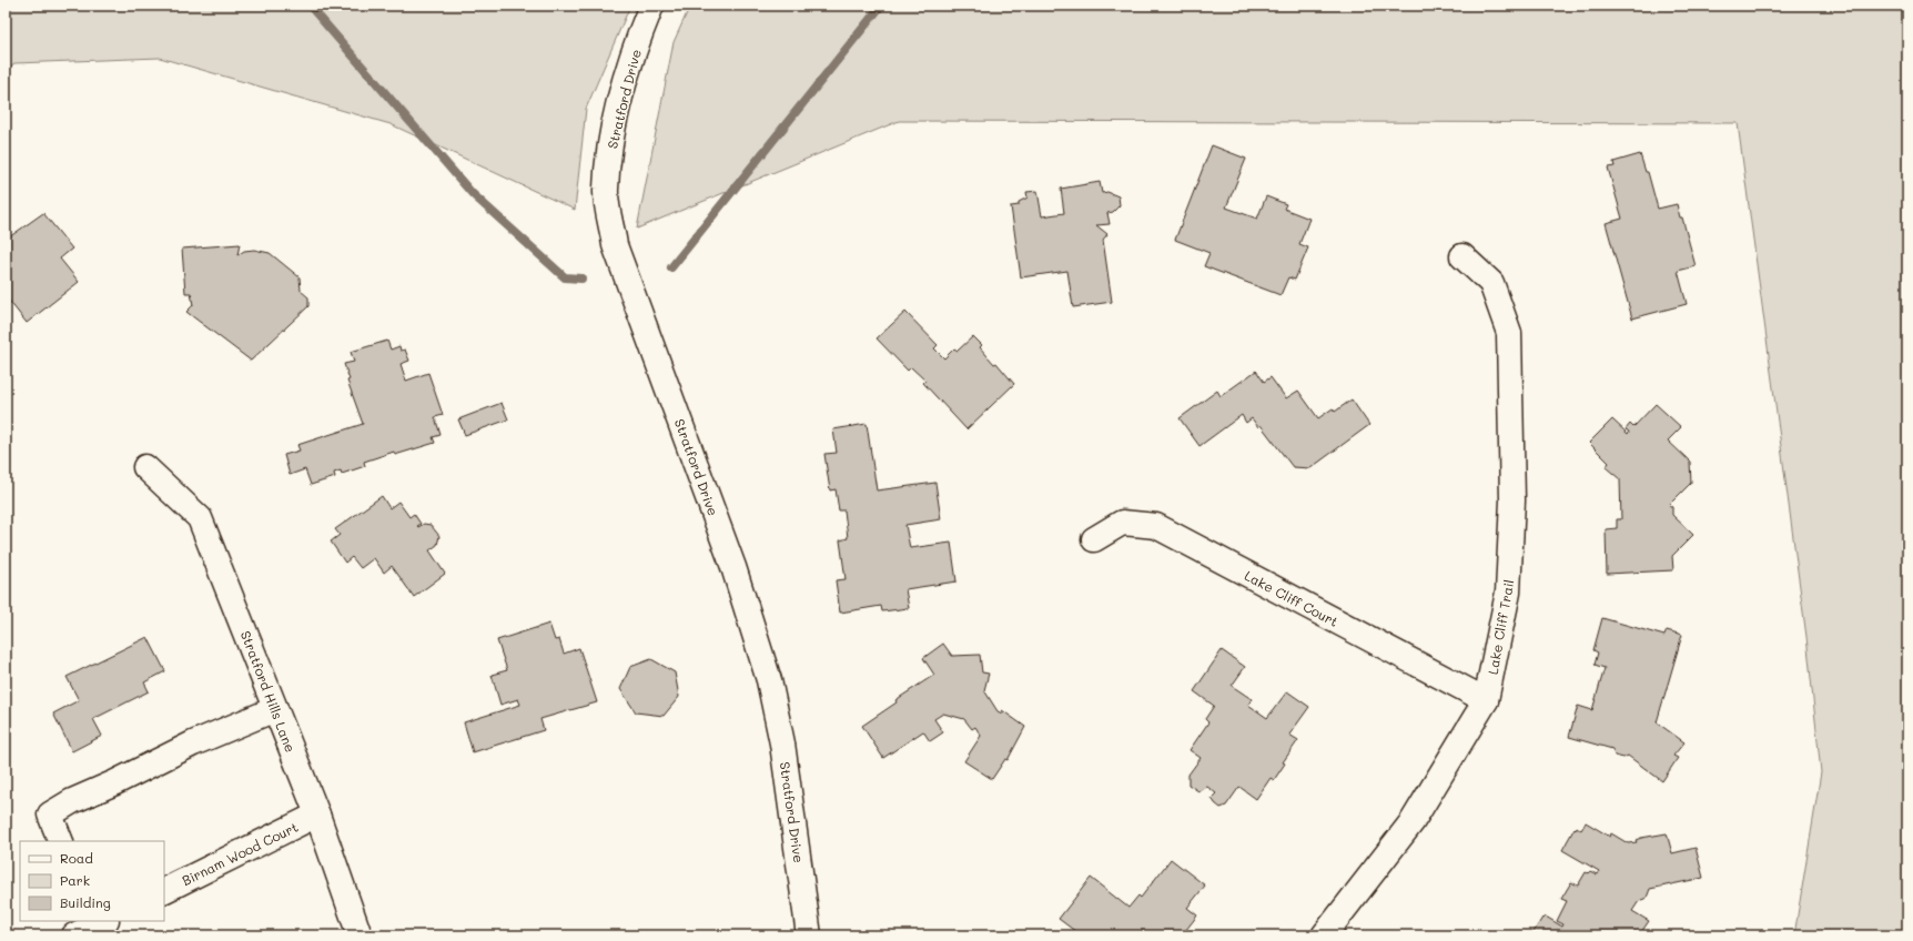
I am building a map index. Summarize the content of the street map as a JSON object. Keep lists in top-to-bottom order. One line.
{"streets":{"street":["Stratford Drive","Lake Cliff Court","Lake Cliff Trail","Stratford Hills Lane","Birnam Wood Court"]},"crossings":[["Lake Cliff Court","Lake Cliff Trail"],["Stratford Hills Lane","Birnam Wood Court"]],"legend":["Road","Park","Building"]}
